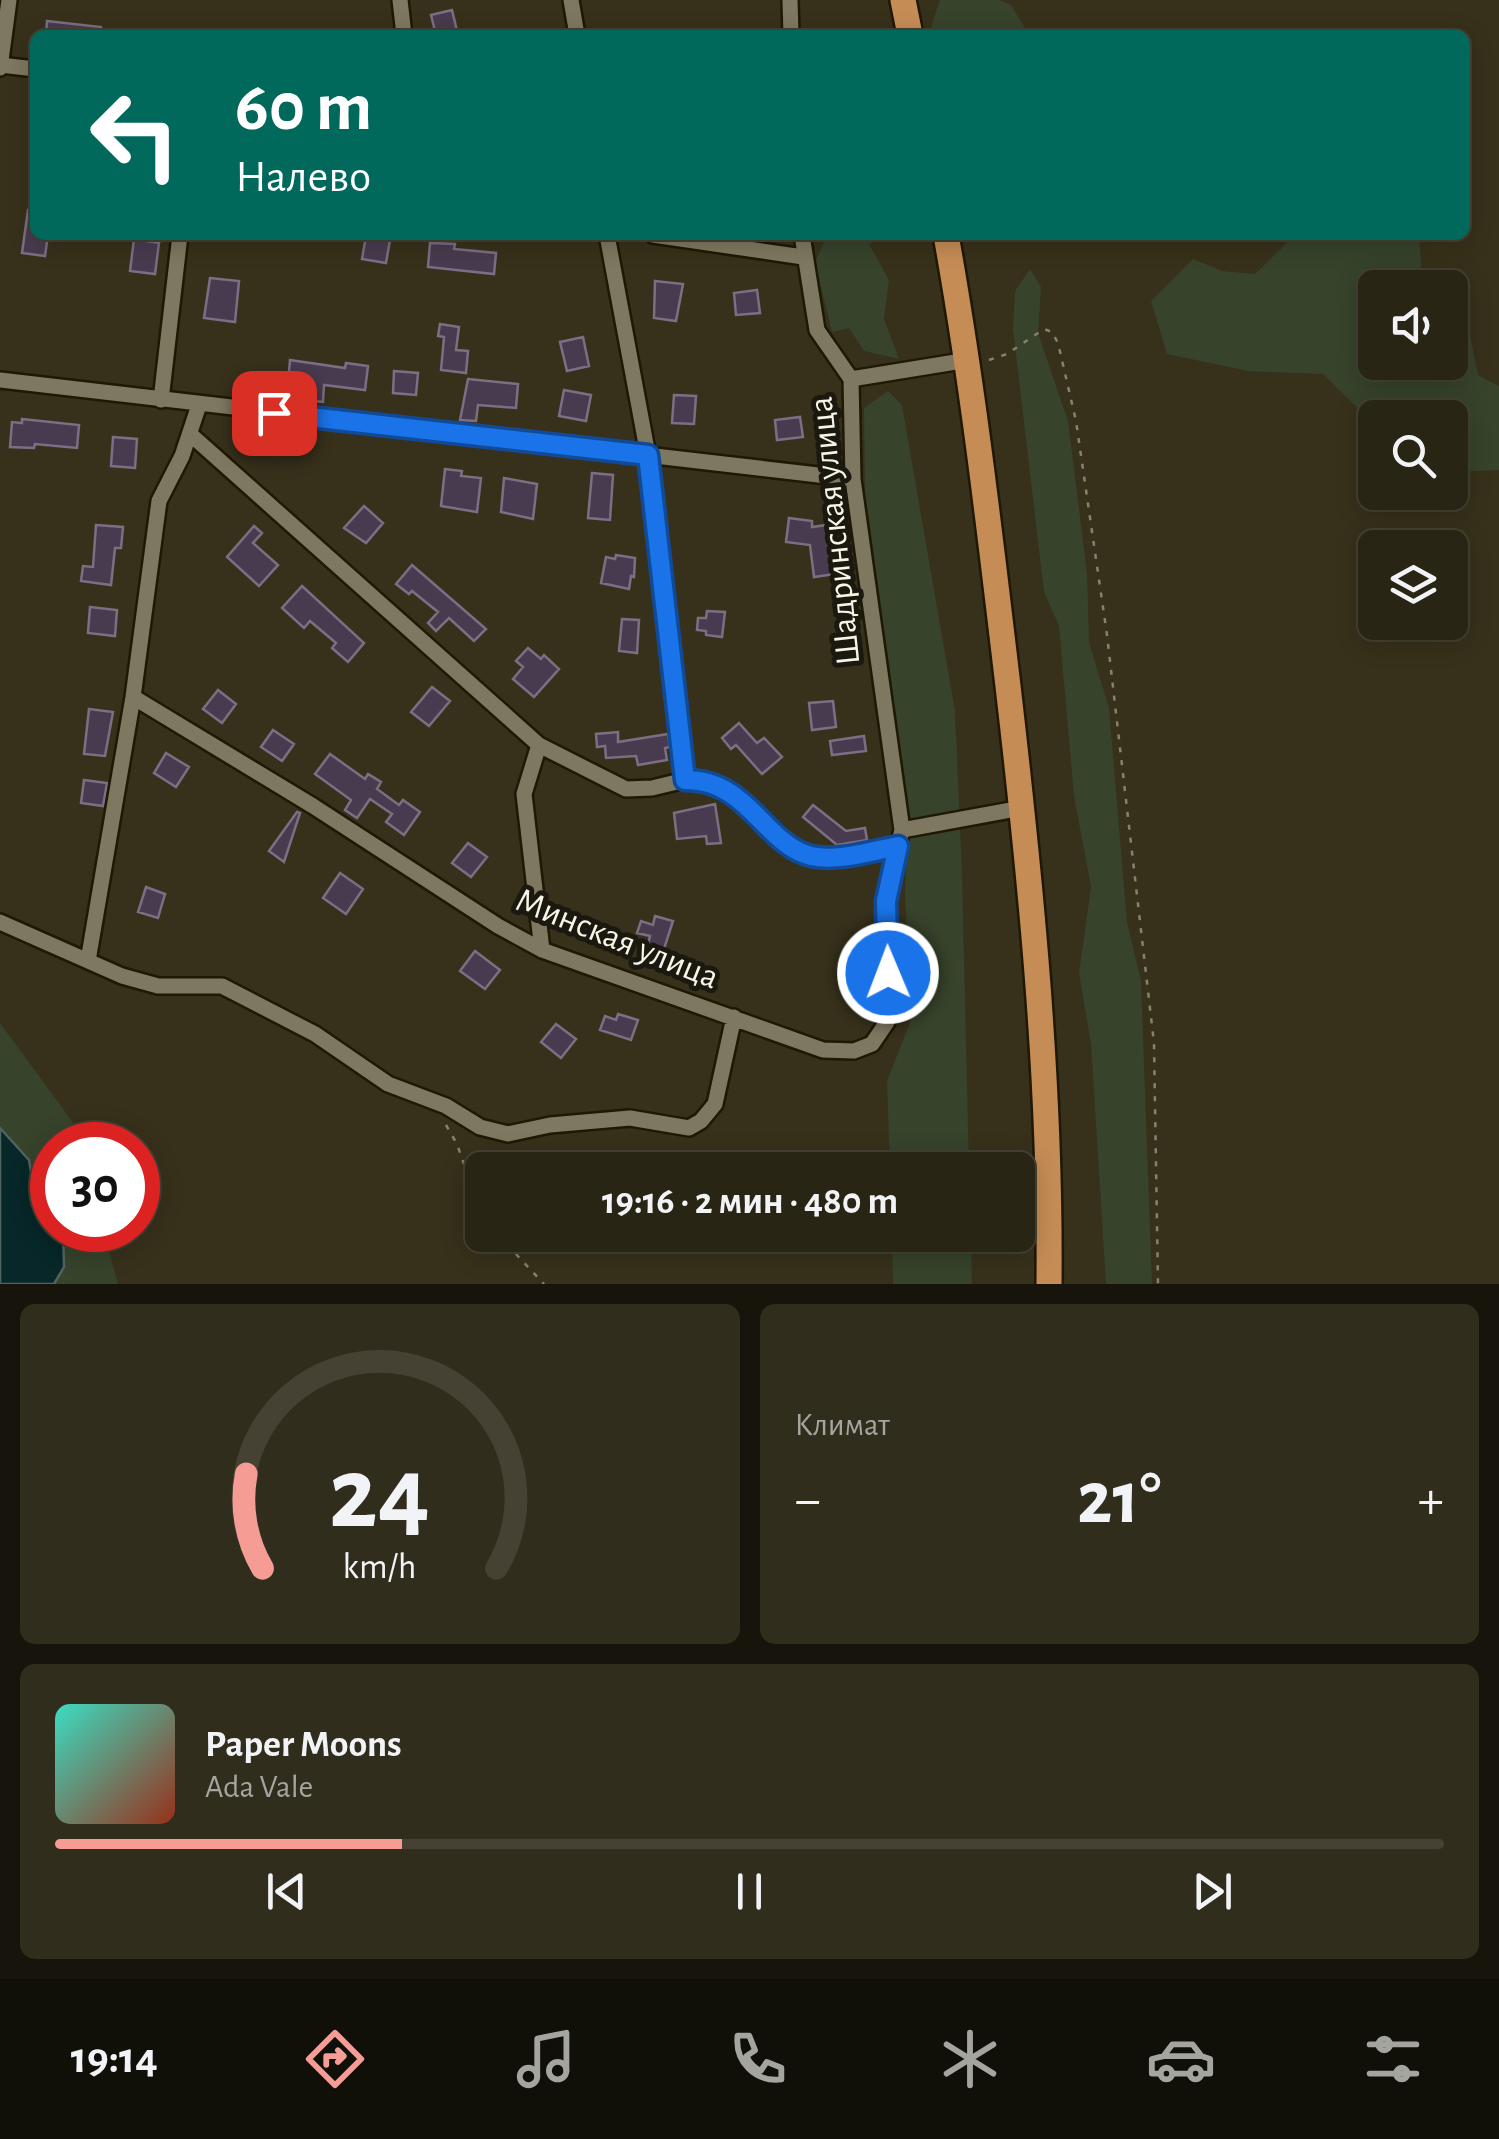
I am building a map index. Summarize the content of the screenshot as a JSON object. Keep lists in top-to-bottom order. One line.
{"streets":{"street":["Шадринская улица","Минская улица"]},"crossings":[["Шадринская улица","Минская улица"]],"page":{"turn":["60 m","Налево"],"limit":"30","trip":"19:16 · 2 мин · 480 m","tile":"Климат","heat":["−","21°","+"],"song":["Paper Moons","Ada Vale"],"tabs":"19:14","gauge":["24","km/h"]}}
